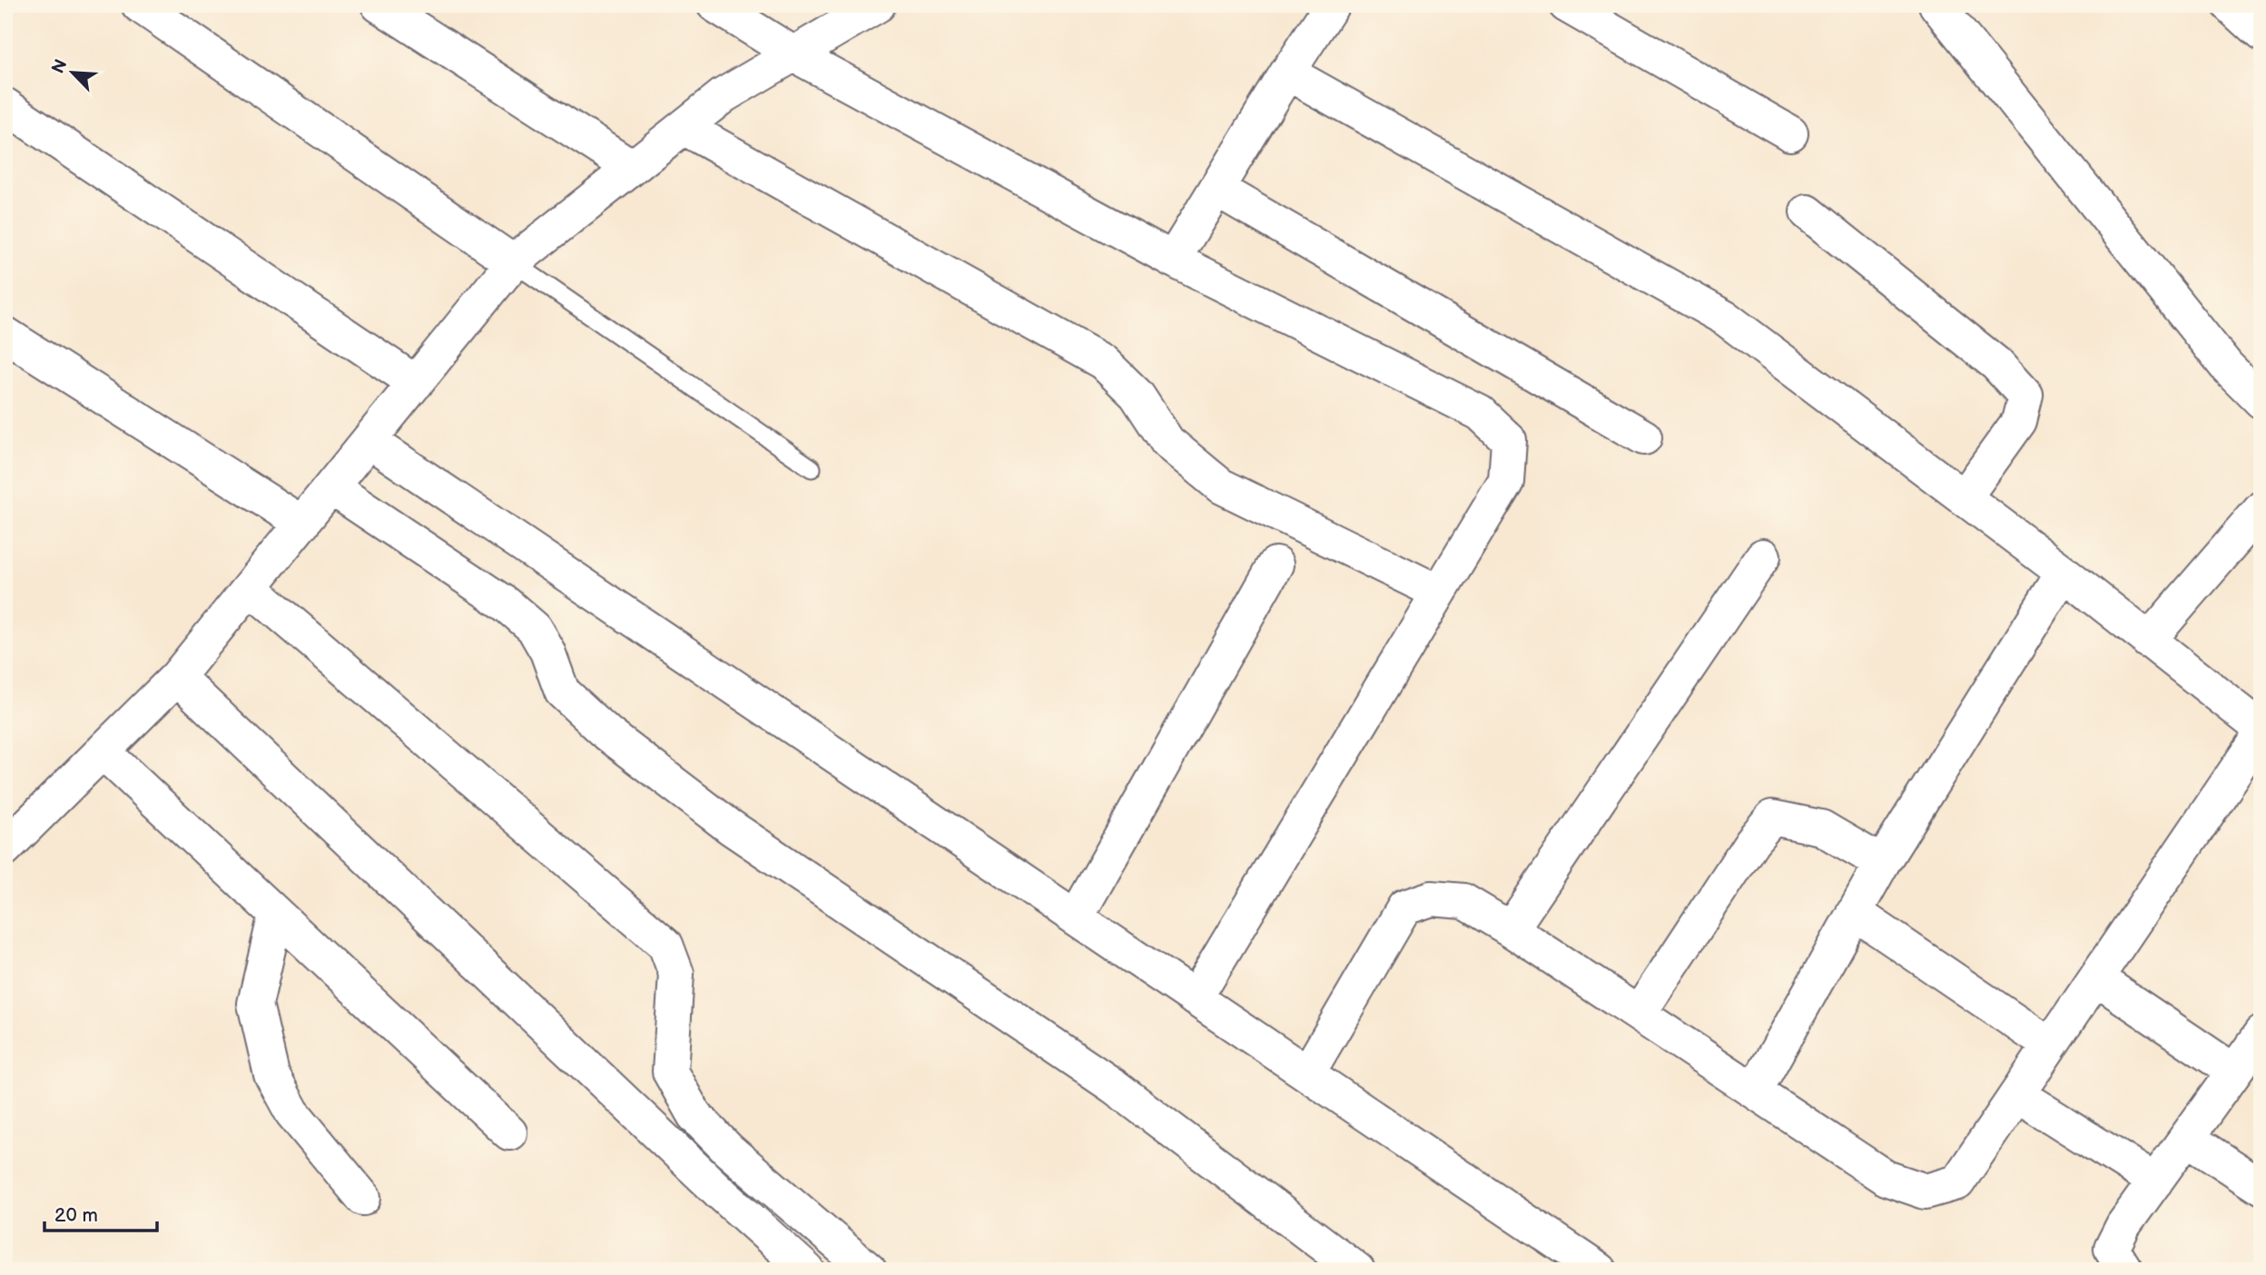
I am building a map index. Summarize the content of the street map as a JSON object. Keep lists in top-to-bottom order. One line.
{"scale_bar":"20 m","north":"top left"}
